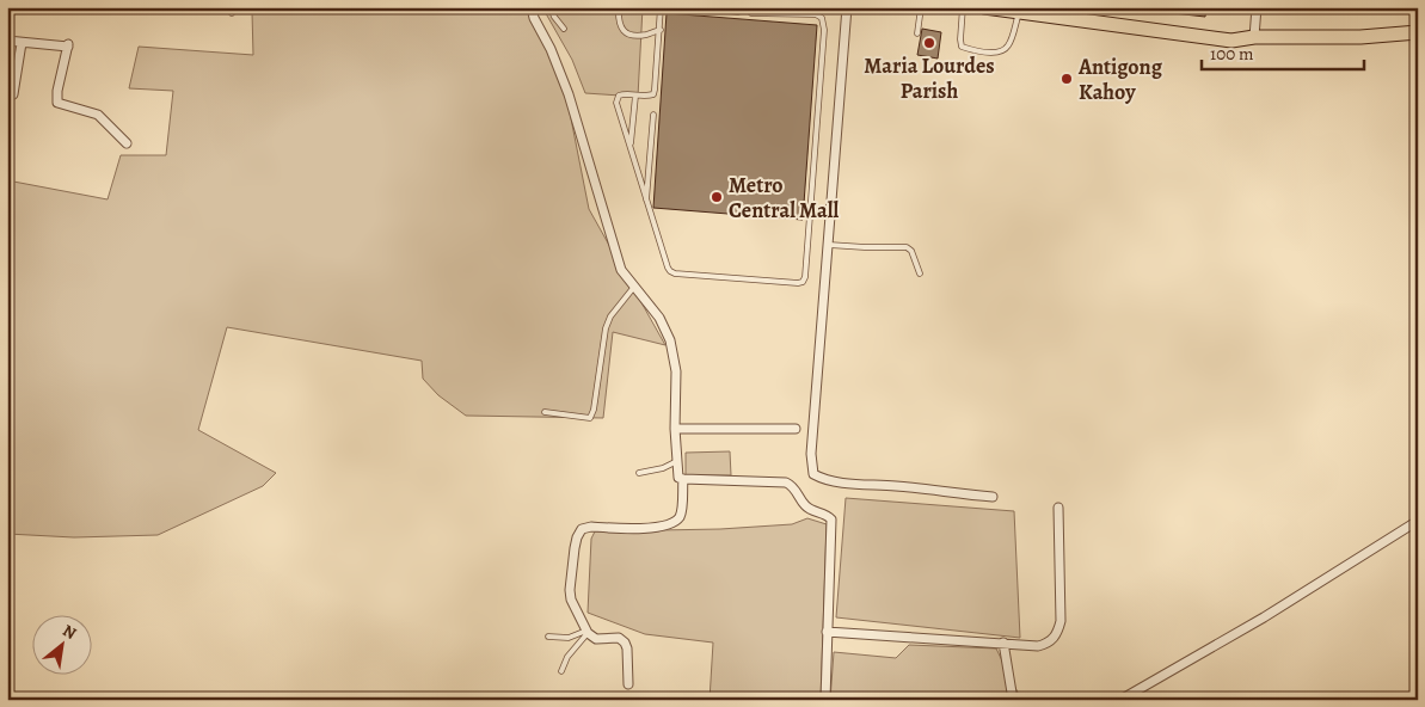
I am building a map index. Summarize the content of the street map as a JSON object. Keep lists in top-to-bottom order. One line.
{"places":["Maria Lourdes Parish","Antigong Kahoy","Metro Central Mall"],"scale_bar":"100 m","north":"top right"}
